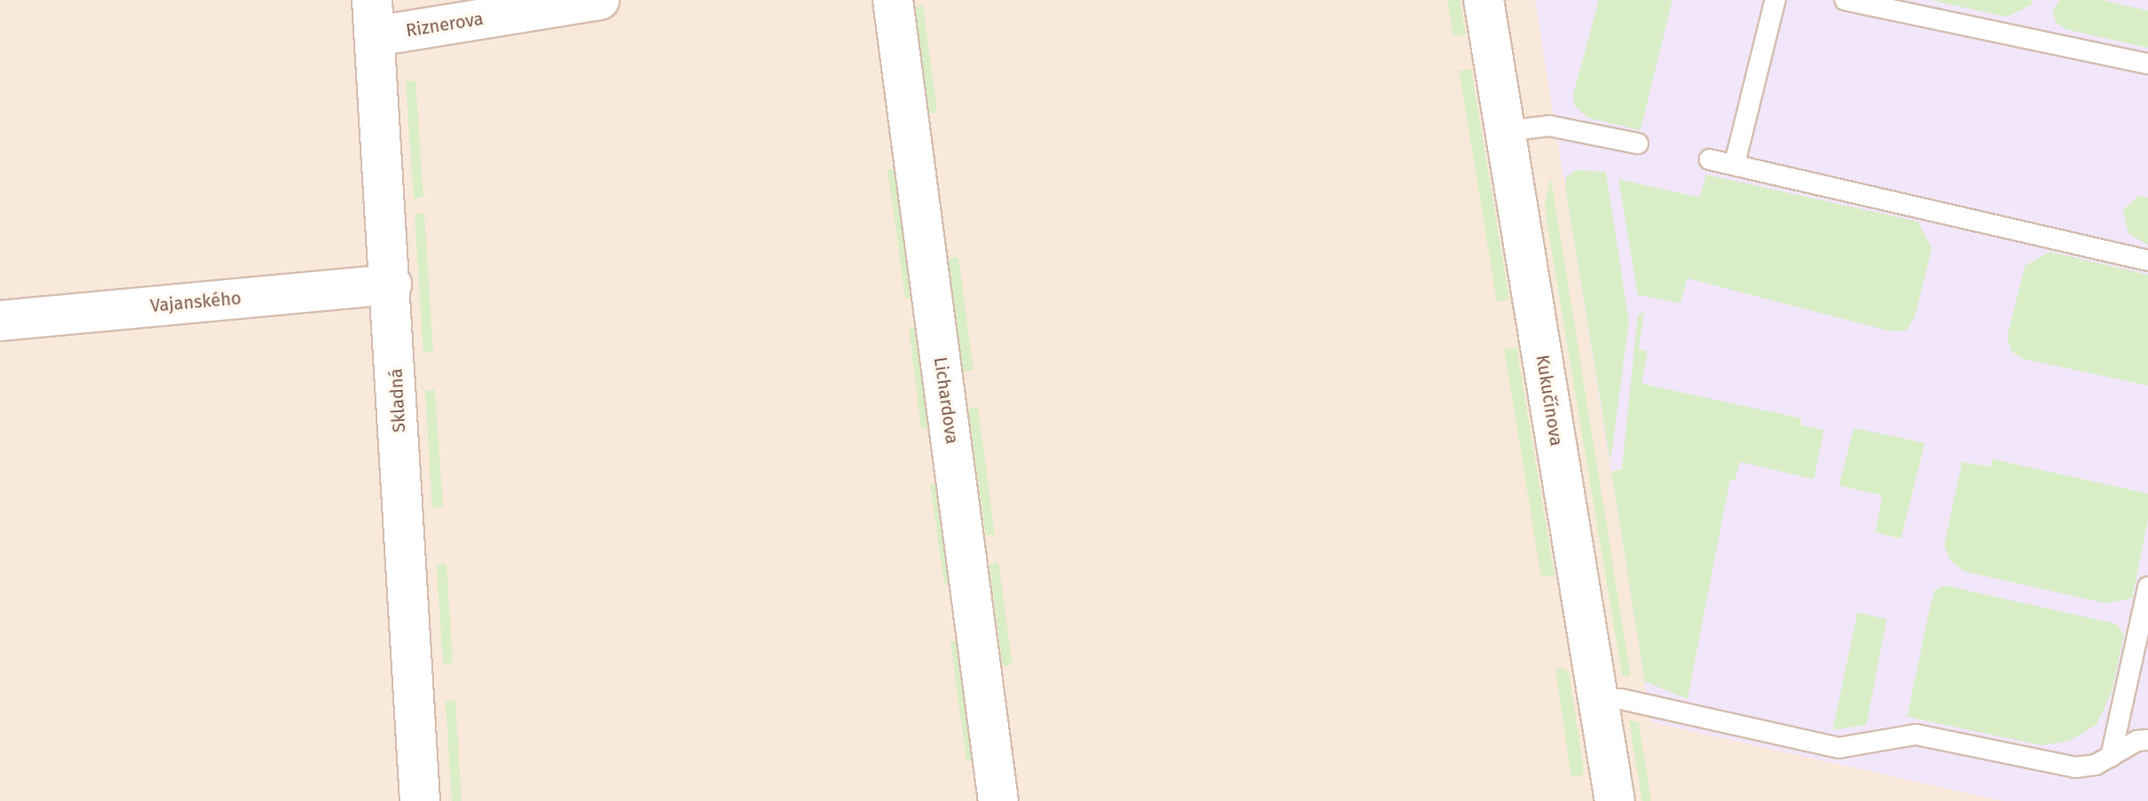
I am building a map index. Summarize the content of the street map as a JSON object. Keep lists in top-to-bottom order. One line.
{"streets":{"street":["Riznerova","Vajanského","Skladná","Lichardova","Kukučínova"]},"crossings":[["Riznerova","Skladná"],["Vajanského","Skladná"]]}
